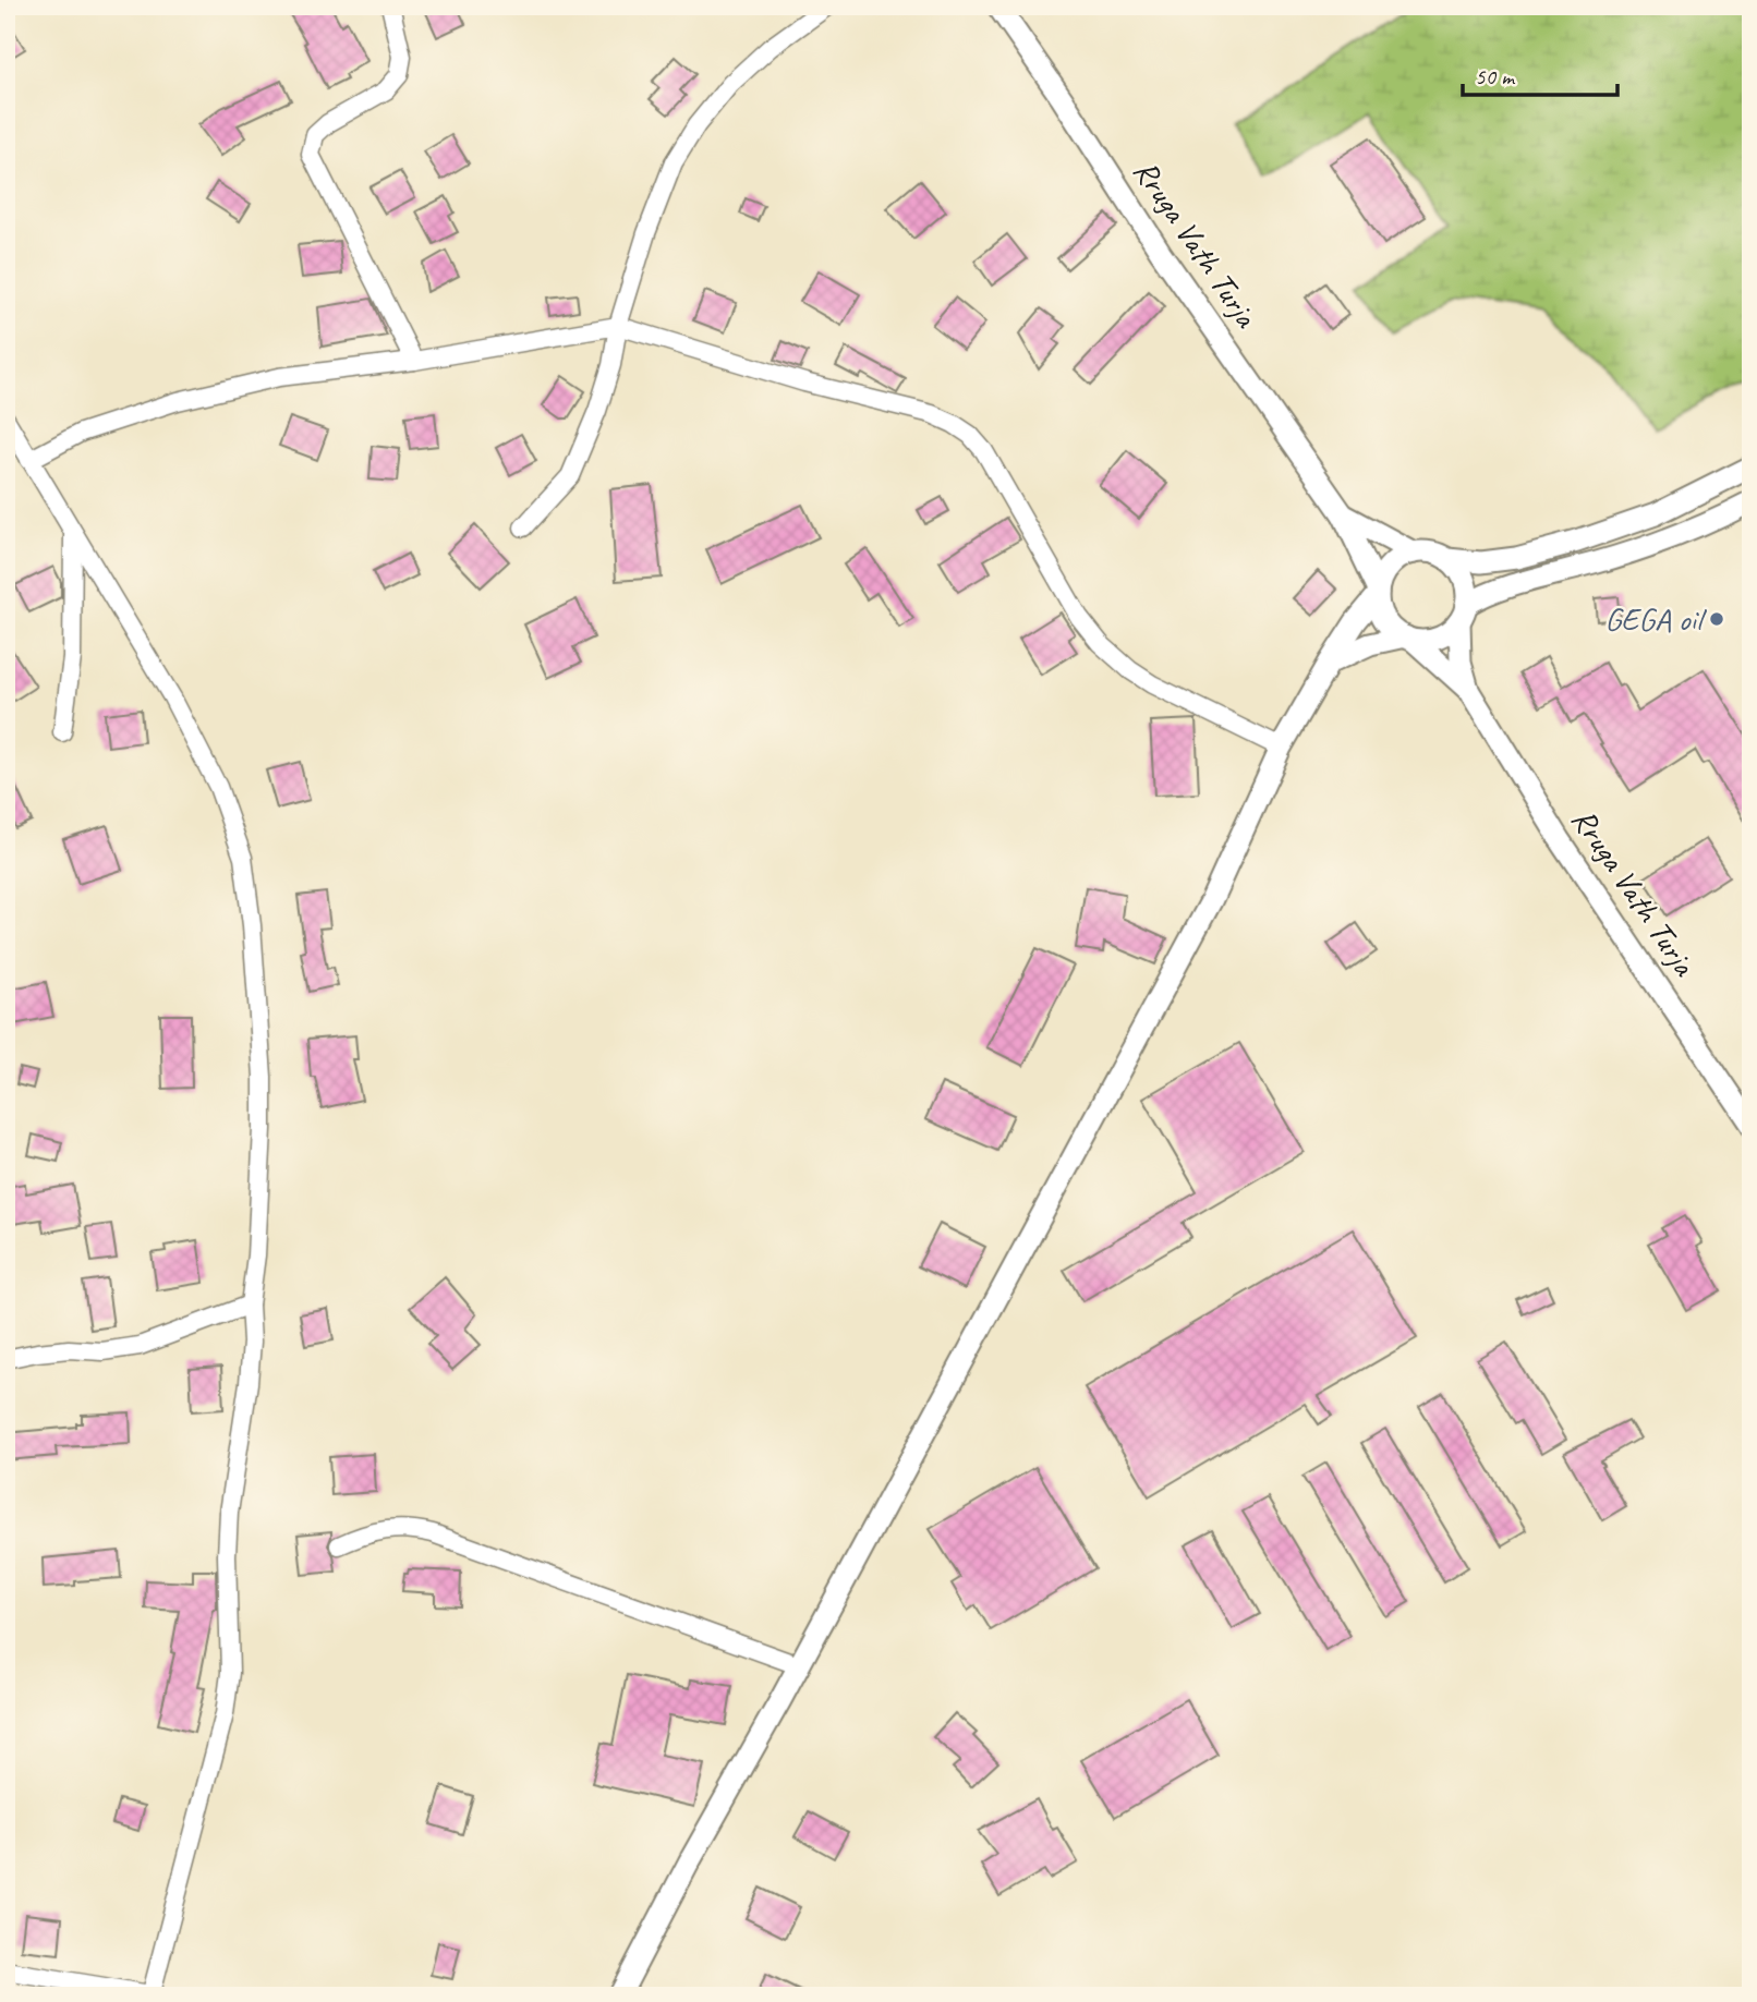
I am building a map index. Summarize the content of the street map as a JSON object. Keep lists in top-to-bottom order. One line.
{"streets":{"street":["Rruga Vath Turja"]},"places":["GEGA oil"],"scale_bar":"50 m"}
